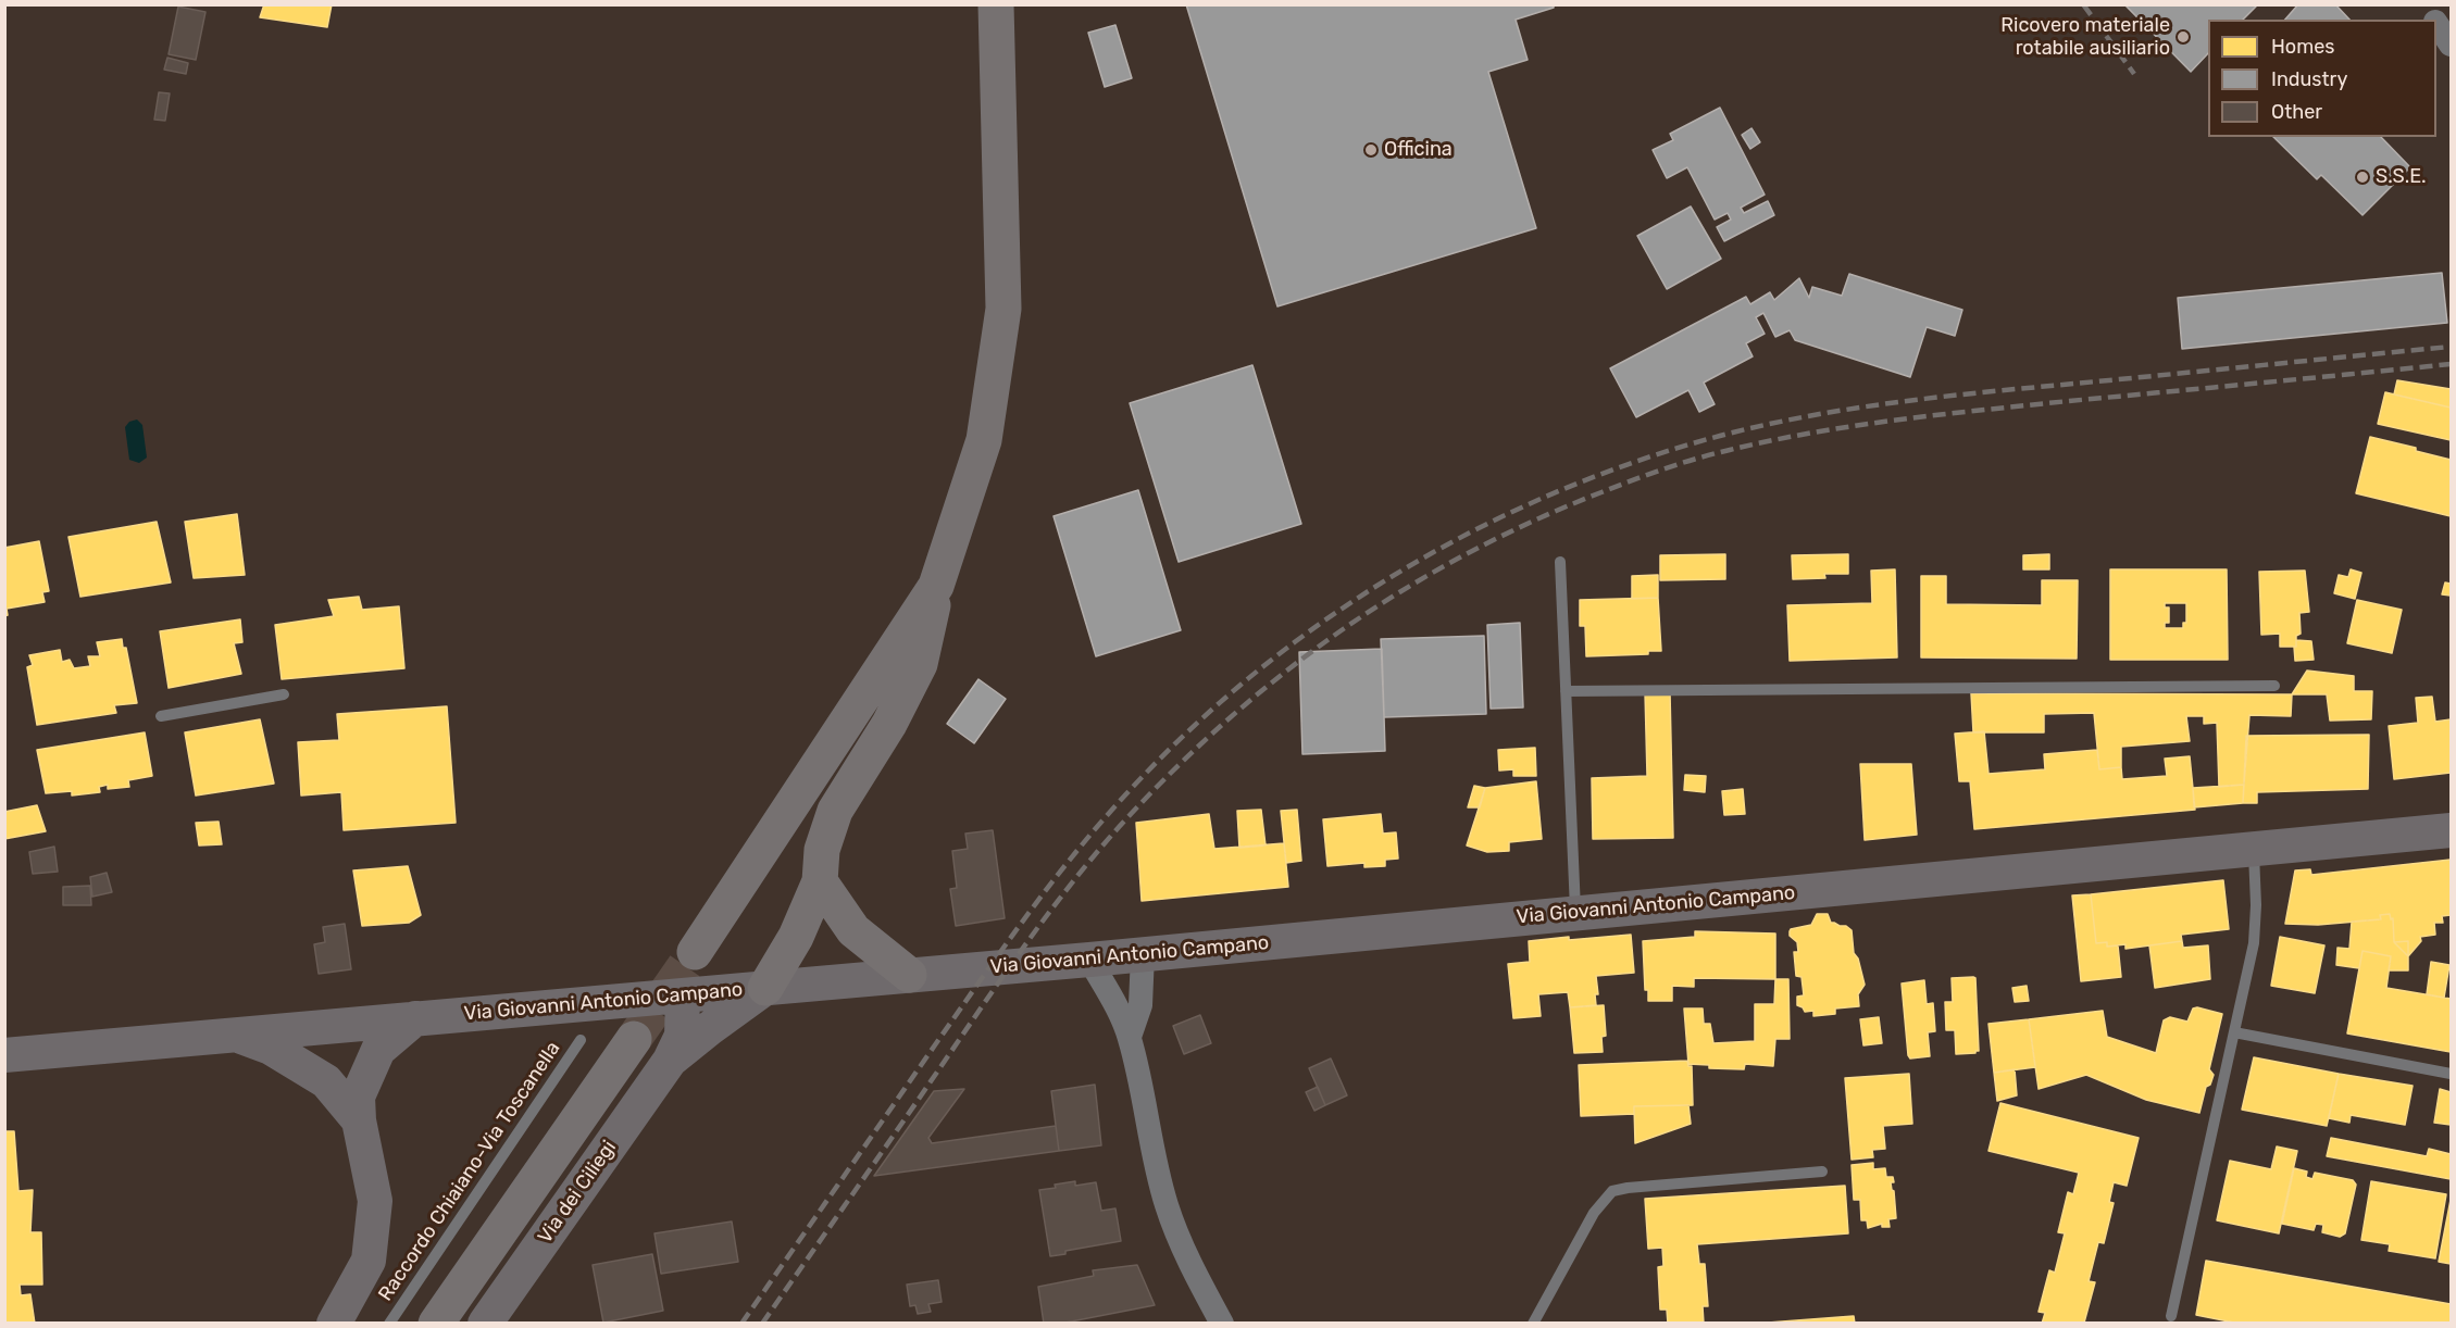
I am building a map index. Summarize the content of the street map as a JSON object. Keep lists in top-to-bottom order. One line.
{"streets":{"main road":["Via Giovanni Antonio Campano","Via dei Ciliegi"],"lane":["Raccordo Chiaiano-Via Toscanella"]},"crossings":[["Via Giovanni Antonio Campano","Via dei Ciliegi"]],"places":["Ricovero materiale rotabile ausiliario","Officina","S.S.E."],"legend":["Homes","Industry","Other"]}
